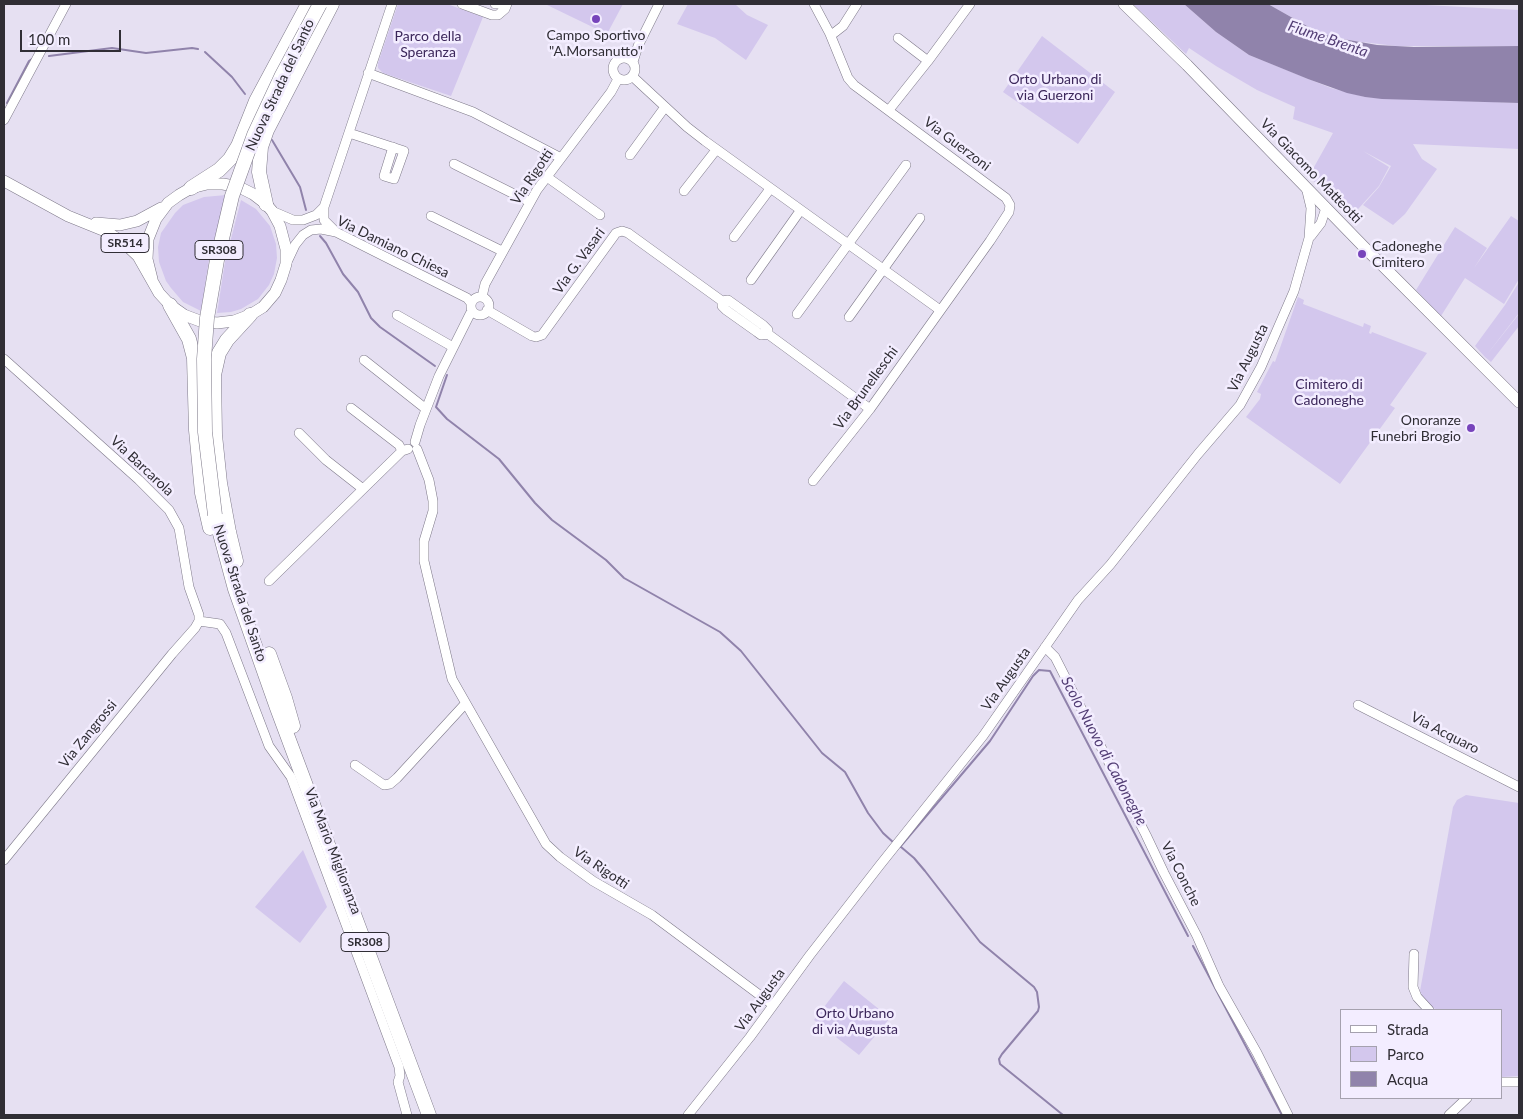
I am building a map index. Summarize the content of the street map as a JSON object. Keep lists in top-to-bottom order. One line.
{"streets":{"highway":["Nuova Strada del Santo","SR308"],"main road":["Via Giacomo Matteotti","SR514"],"street":["Via Guerzoni","Via Rigotti","Via Damiano Chiesa","Via G. Vasari","Via Augusta","Via Brunelleschi","Via Barcarola","Via Acquaro","Via Zangrossi","Via Mario Miglioranza","Via Conche"]},"crossings":[["Via Guerzoni","Via Brunelleschi"],["Via Giacomo Matteotti","Via Augusta"],["Via Rigotti","Via Damiano Chiesa"],["Via Rigotti","Via G. Vasari"],["Via Rigotti","Via Augusta"],["SR514","Via Damiano Chiesa"],["Via Damiano Chiesa","Via G. Vasari"],["Via G. Vasari","Via Brunelleschi"],["Via Augusta","Via Conche"],["Via Barcarola","Via Zangrossi"],["Via Barcarola","Via Mario Miglioranza"],["Via Zangrossi","Via Mario Miglioranza"]],"water":["Fiume Brenta","Scolo Nuovo di Cadoneghe"],"parks":["Parco della Speranza","Orto Urbano di via Guerzoni","Cimitero di Cadoneghe","Orto Urbano di via Augusta"],"places":["Campo Sportivo \"A.Morsanutto\"","Cadoneghe Cimitero","Onoranze Funebri Brogio"],"legend":["Strada","Parco","Acqua"],"scale_bar":"100 m"}
